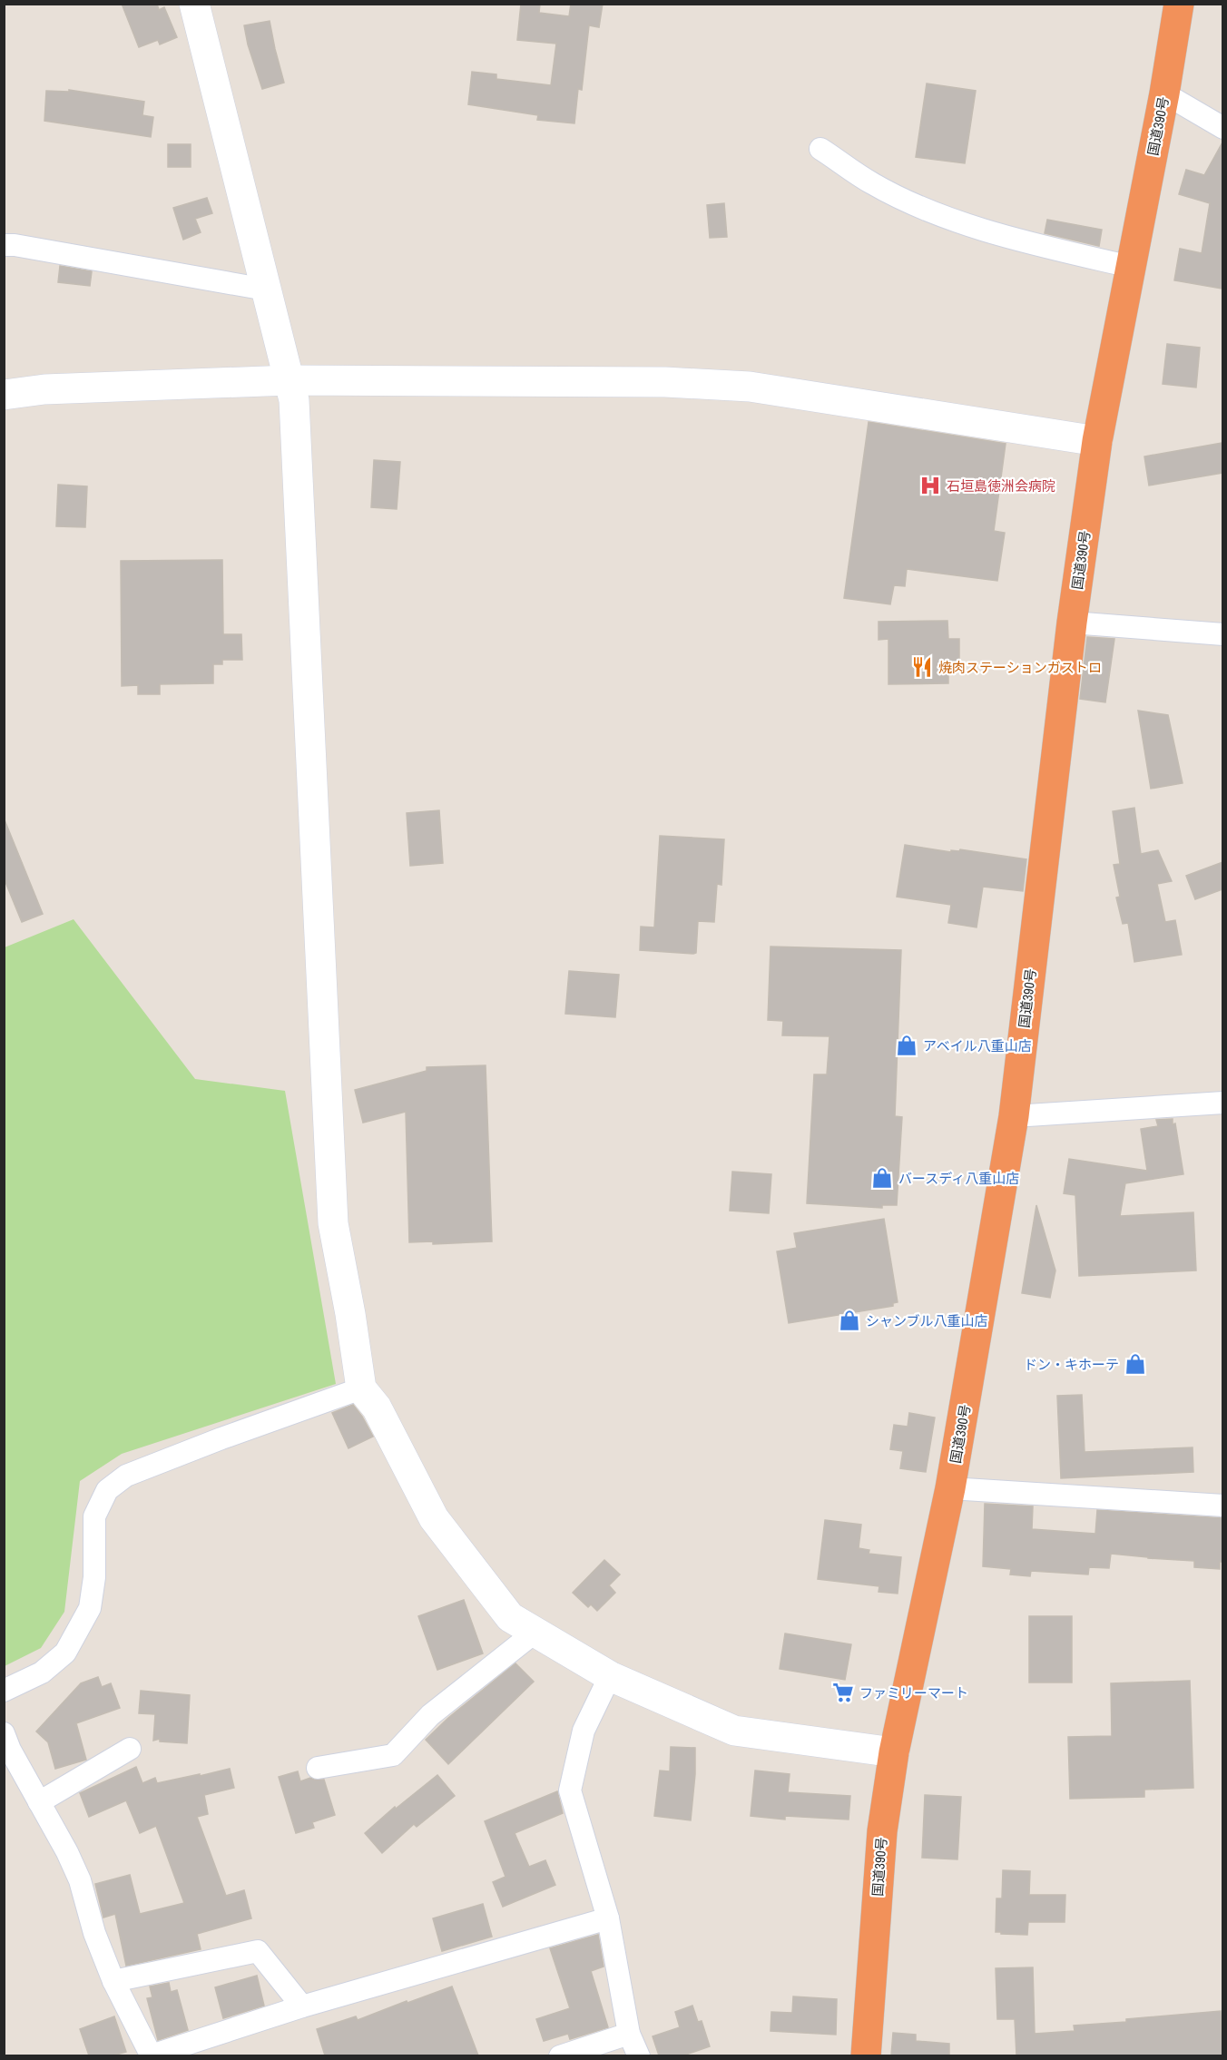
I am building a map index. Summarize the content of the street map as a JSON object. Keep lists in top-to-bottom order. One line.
{"streets":{"highway":["国道390号"]},"places":{"hospital":["石垣島徳洲会病院"],"restaurant":["焼肉ステーションガストロ"],"shop":["アベイル八重山店","バースディ八重山店","シャンブル八重山店","ドン・キホーテ"],"supermarket":["ファミリーマート"]}}
